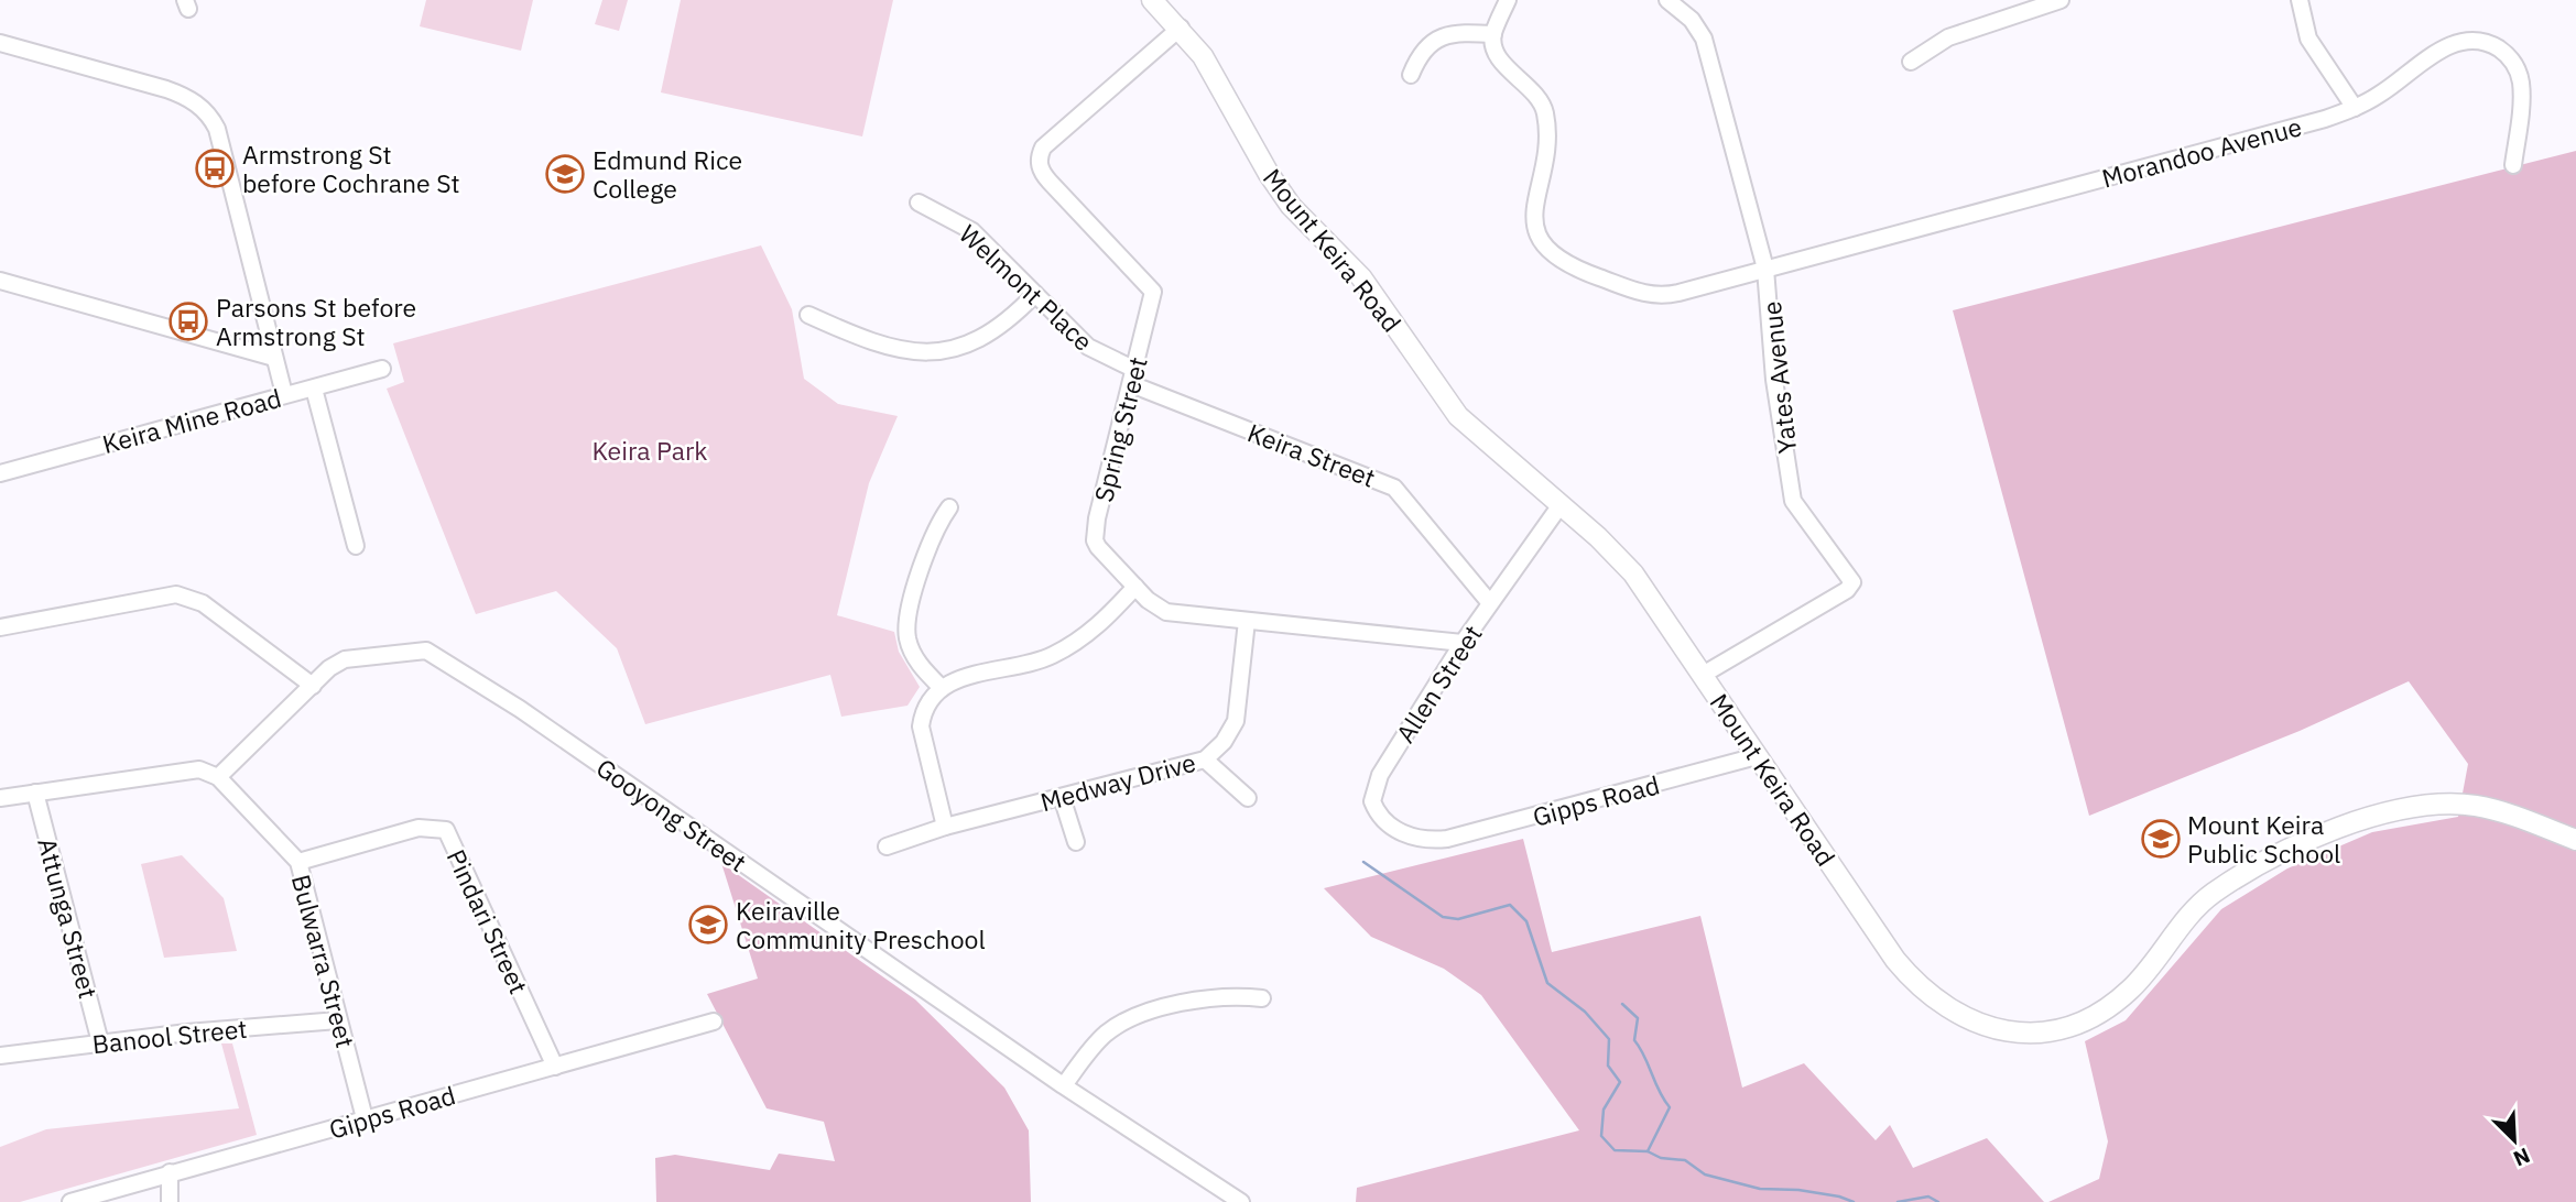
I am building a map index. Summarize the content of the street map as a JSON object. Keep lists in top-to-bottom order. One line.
{"streets":{"main road":["Mount Keira Road"],"street":["Morandoo Avenue","Welmont Place","Yates Avenue","Keira Mine Road","Spring Street","Keira Street","Allen Street","Medway Drive","Gipps Road","Gooyong Street","Attunga Street","Pindari Street","Bulwarra Street","Banool Street"]},"crossings":[["Morandoo Avenue","Yates Avenue"],["Mount Keira Road","Yates Avenue"],["Mount Keira Road","Spring Street"],["Mount Keira Road","Allen Street"],["Mount Keira Road","Gipps Road"],["Welmont Place","Spring Street"],["Welmont Place","Keira Street"],["Spring Street","Keira Street"],["Spring Street","Allen Street"],["Spring Street","Medway Drive"],["Keira Street","Allen Street"],["Allen Street","Gipps Road"],["Gipps Road","Pindari Street"],["Gipps Road","Bulwarra Street"],["Gooyong Street","Bulwarra Street"],["Attunga Street","Banool Street"],["Pindari Street","Bulwarra Street"],["Bulwarra Street","Banool Street"]],"parks":["Keira Park"],"places":{"bus stop":["Armstrong St before Cochrane St","Parsons St before Armstrong St"],"school or university":["Edmund Rice College","Mount Keira Public School","Keiraville Community Preschool"]},"north":"bottom right"}
